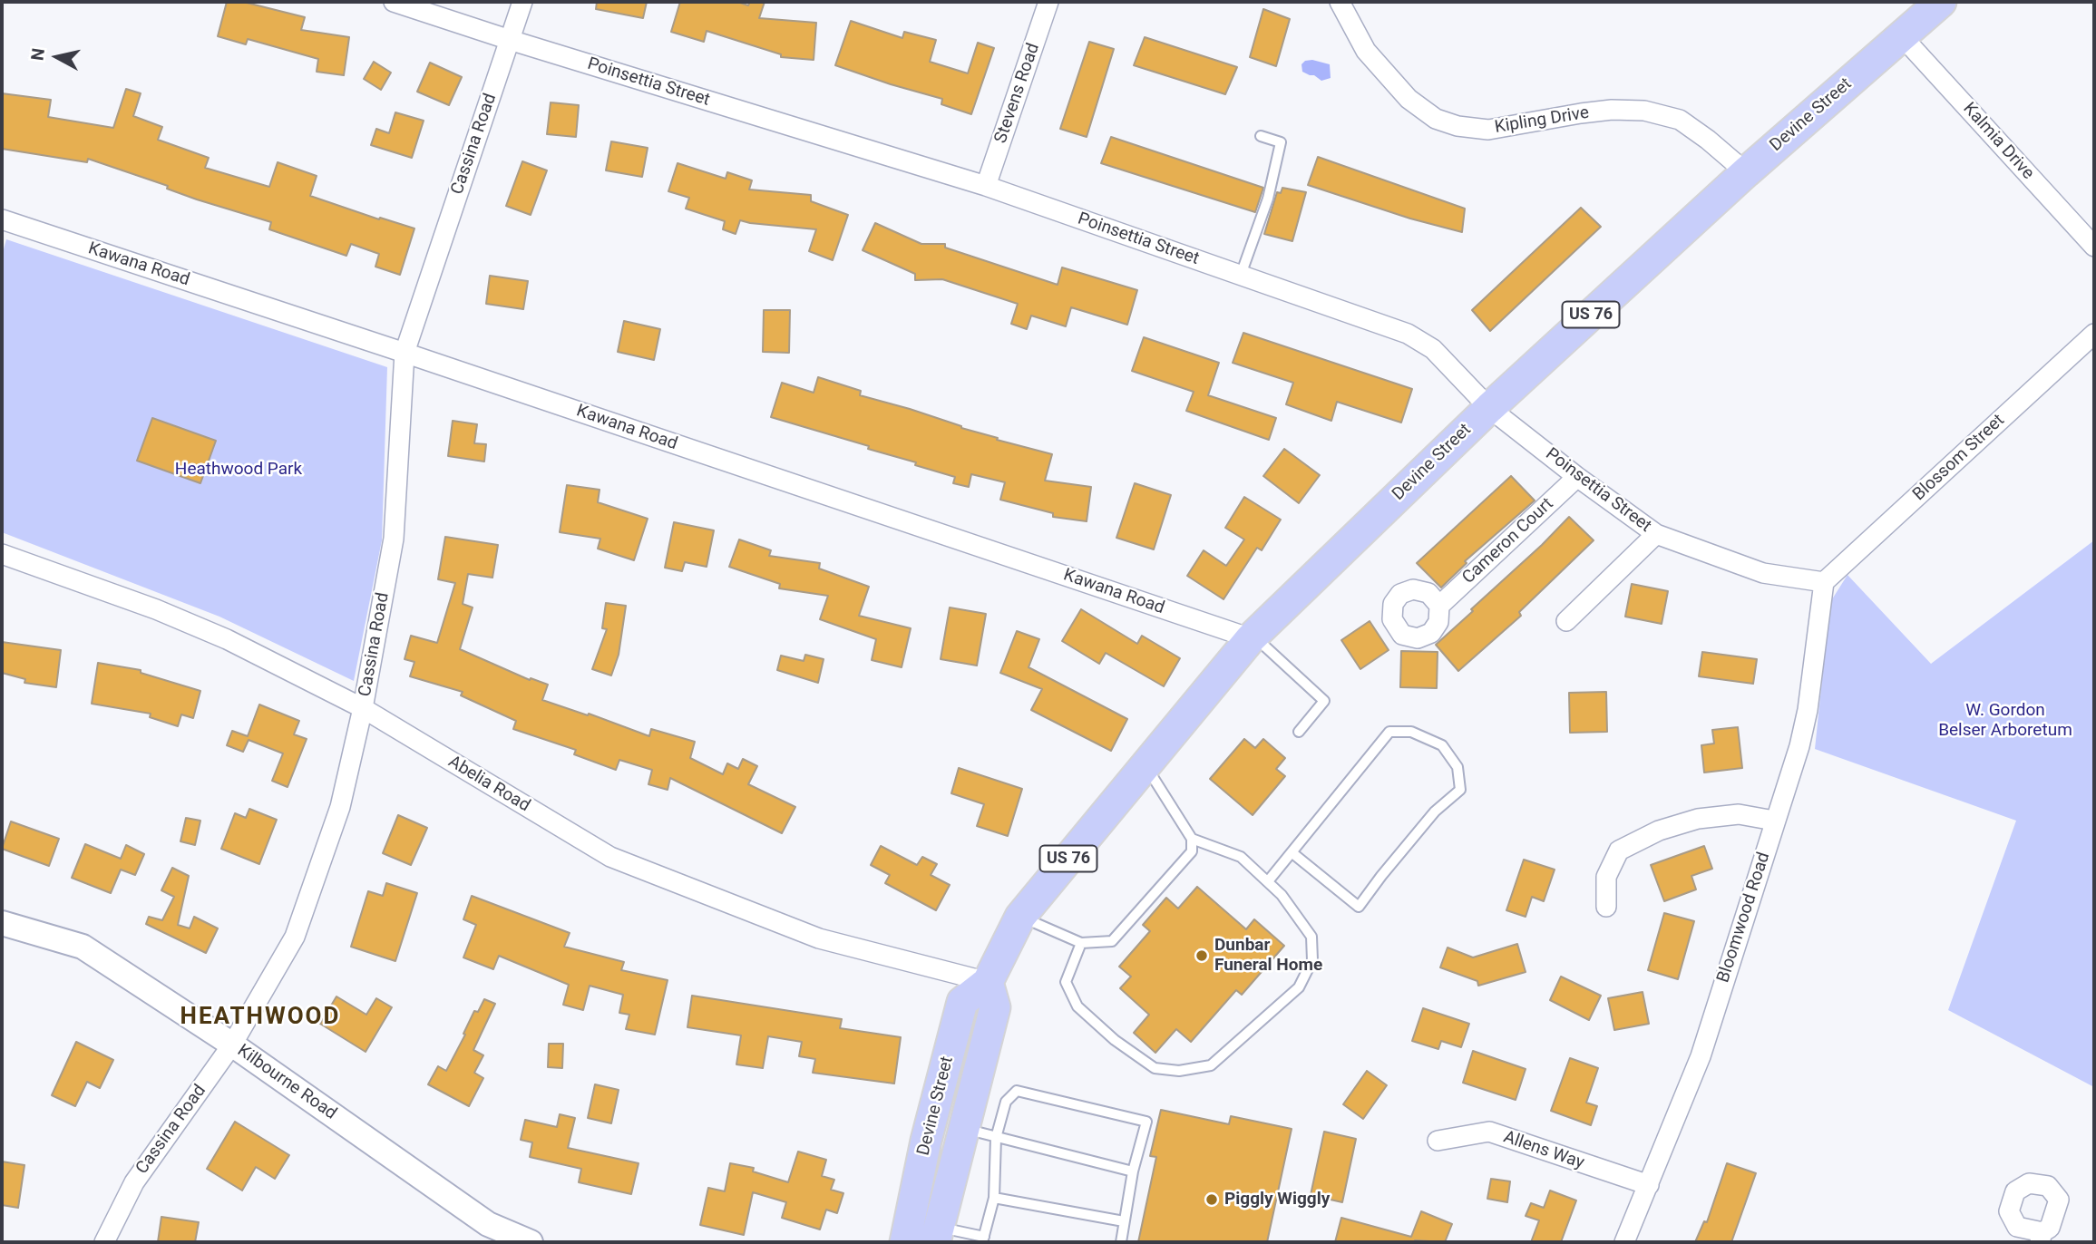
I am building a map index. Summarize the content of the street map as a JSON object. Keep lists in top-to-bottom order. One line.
{"streets":{"main road":["Devine Street","US 76"],"street":["Poinsettia Street","Stevens Road","Kipling Drive","Kalmia Drive","Cassina Road","Kawana Road","Blossom Street","Cameron Court","Abelia Road","Bloomwood Road","Kilbourne Road","Allens Way"]},"crossings":[["Poinsettia Street","Stevens Road"],["Poinsettia Street","Devine Street"],["Poinsettia Street","Cassina Road"],["Poinsettia Street","Blossom Street"],["Poinsettia Street","Cameron Court"],["Poinsettia Street","Bloomwood Road"],["Devine Street","Kipling Drive"],["Devine Street","Kalmia Drive"],["Devine Street","Kawana Road"],["Devine Street","Abelia Road"],["Cassina Road","Kawana Road"],["Cassina Road","Abelia Road"],["Cassina Road","Kilbourne Road"],["Blossom Street","Bloomwood Road"],["Bloomwood Road","Allens Way"]],"districts":["HEATHWOOD"],"parks":["Heathwood Park","W. Gordon Belser Arboretum"],"places":["Dunbar Funeral Home","Piggly Wiggly"],"north":"left"}
